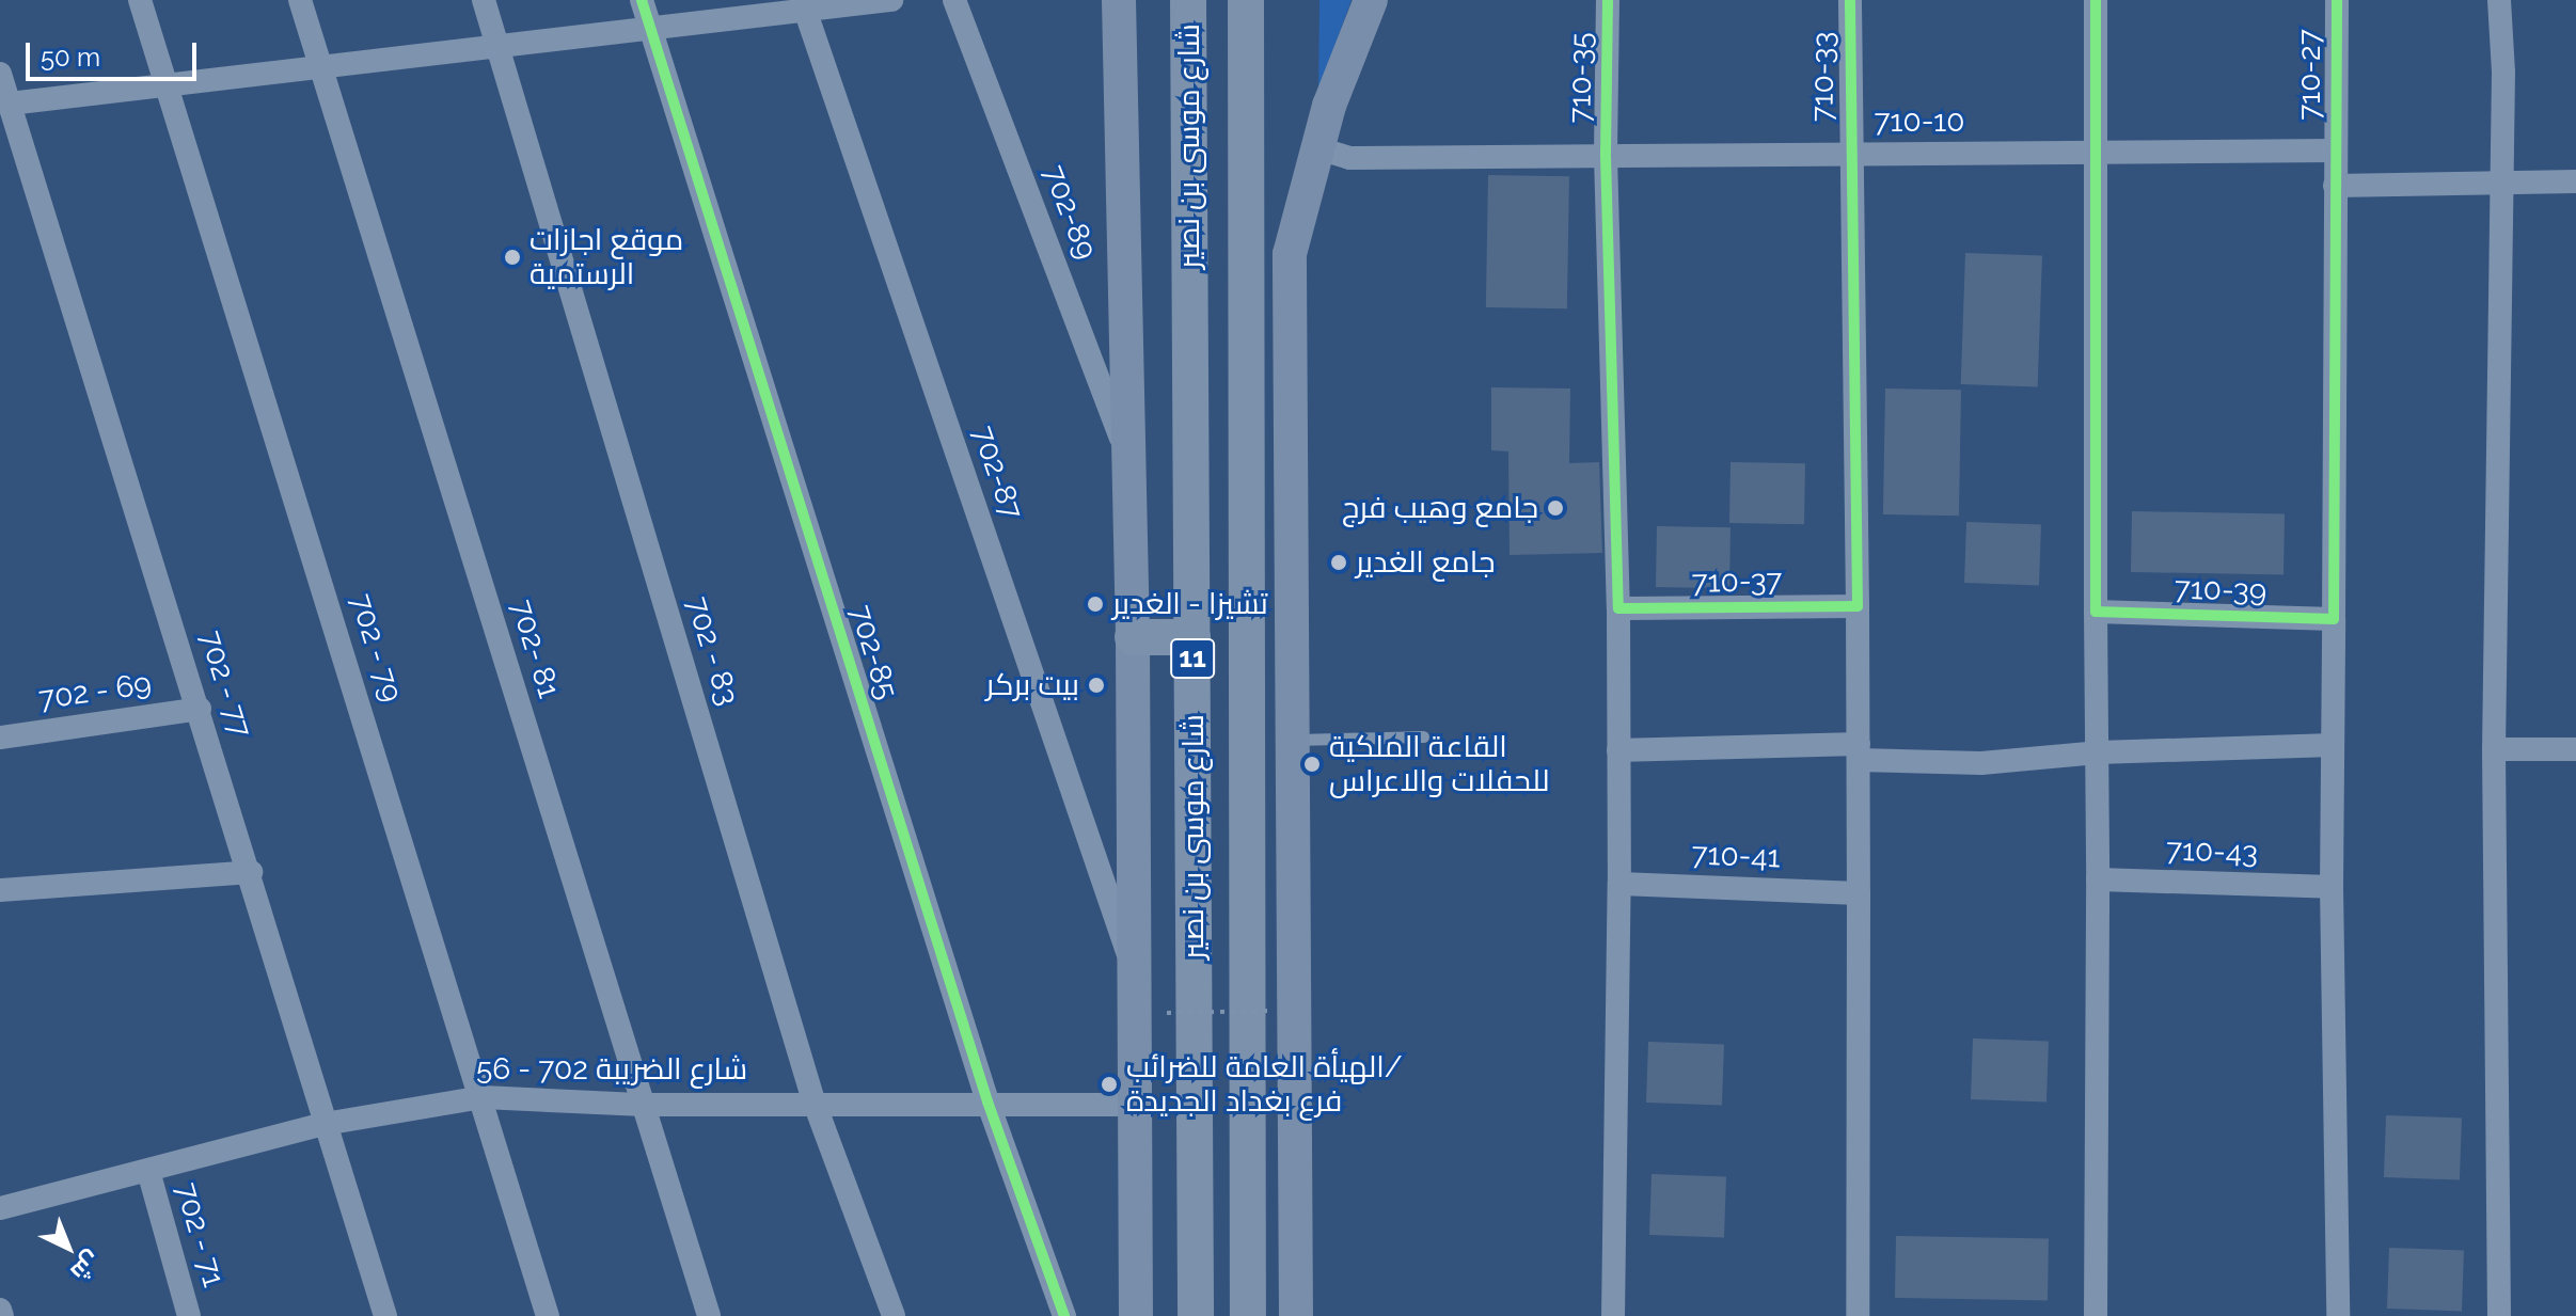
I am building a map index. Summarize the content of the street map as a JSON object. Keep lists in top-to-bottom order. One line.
{"streets":{"main road":["شارع موسى بن نصير","11"],"street":["710-27","710-33","710-35","710-10","702-89","702-87","710-37","710-39","702 - 79","702- 81","702 - 83","702-85","702 - 77","702 - 69","710-43","710-41","شارع الضريبة 702 - 56","702 - 71"]},"crossings":[["710-27","710-10"],["710-33","710-10"],["710-35","710-10"],["702 - 79","شارع الضريبة 702 - 56"],["702- 81","شارع الضريبة 702 - 56"],["702 - 83","شارع الضريبة 702 - 56"],["702-85","شارع الضريبة 702 - 56"],["702 - 77","702 - 69"],["702 - 77","شارع الضريبة 702 - 56"],["شارع الضريبة 702 - 56","702 - 71"]],"places":["موقع اجازات الرستمية","جامع وهيب فرج","جامع الغدير","تشيزا - الغدير","بيت بركر","القاعة الملكية للحفلات والاعراس","الهيأة العامة للضرائب/ فرع بغداد الجديدة"],"scale_bar":"50 m","north":"bottom right"}
